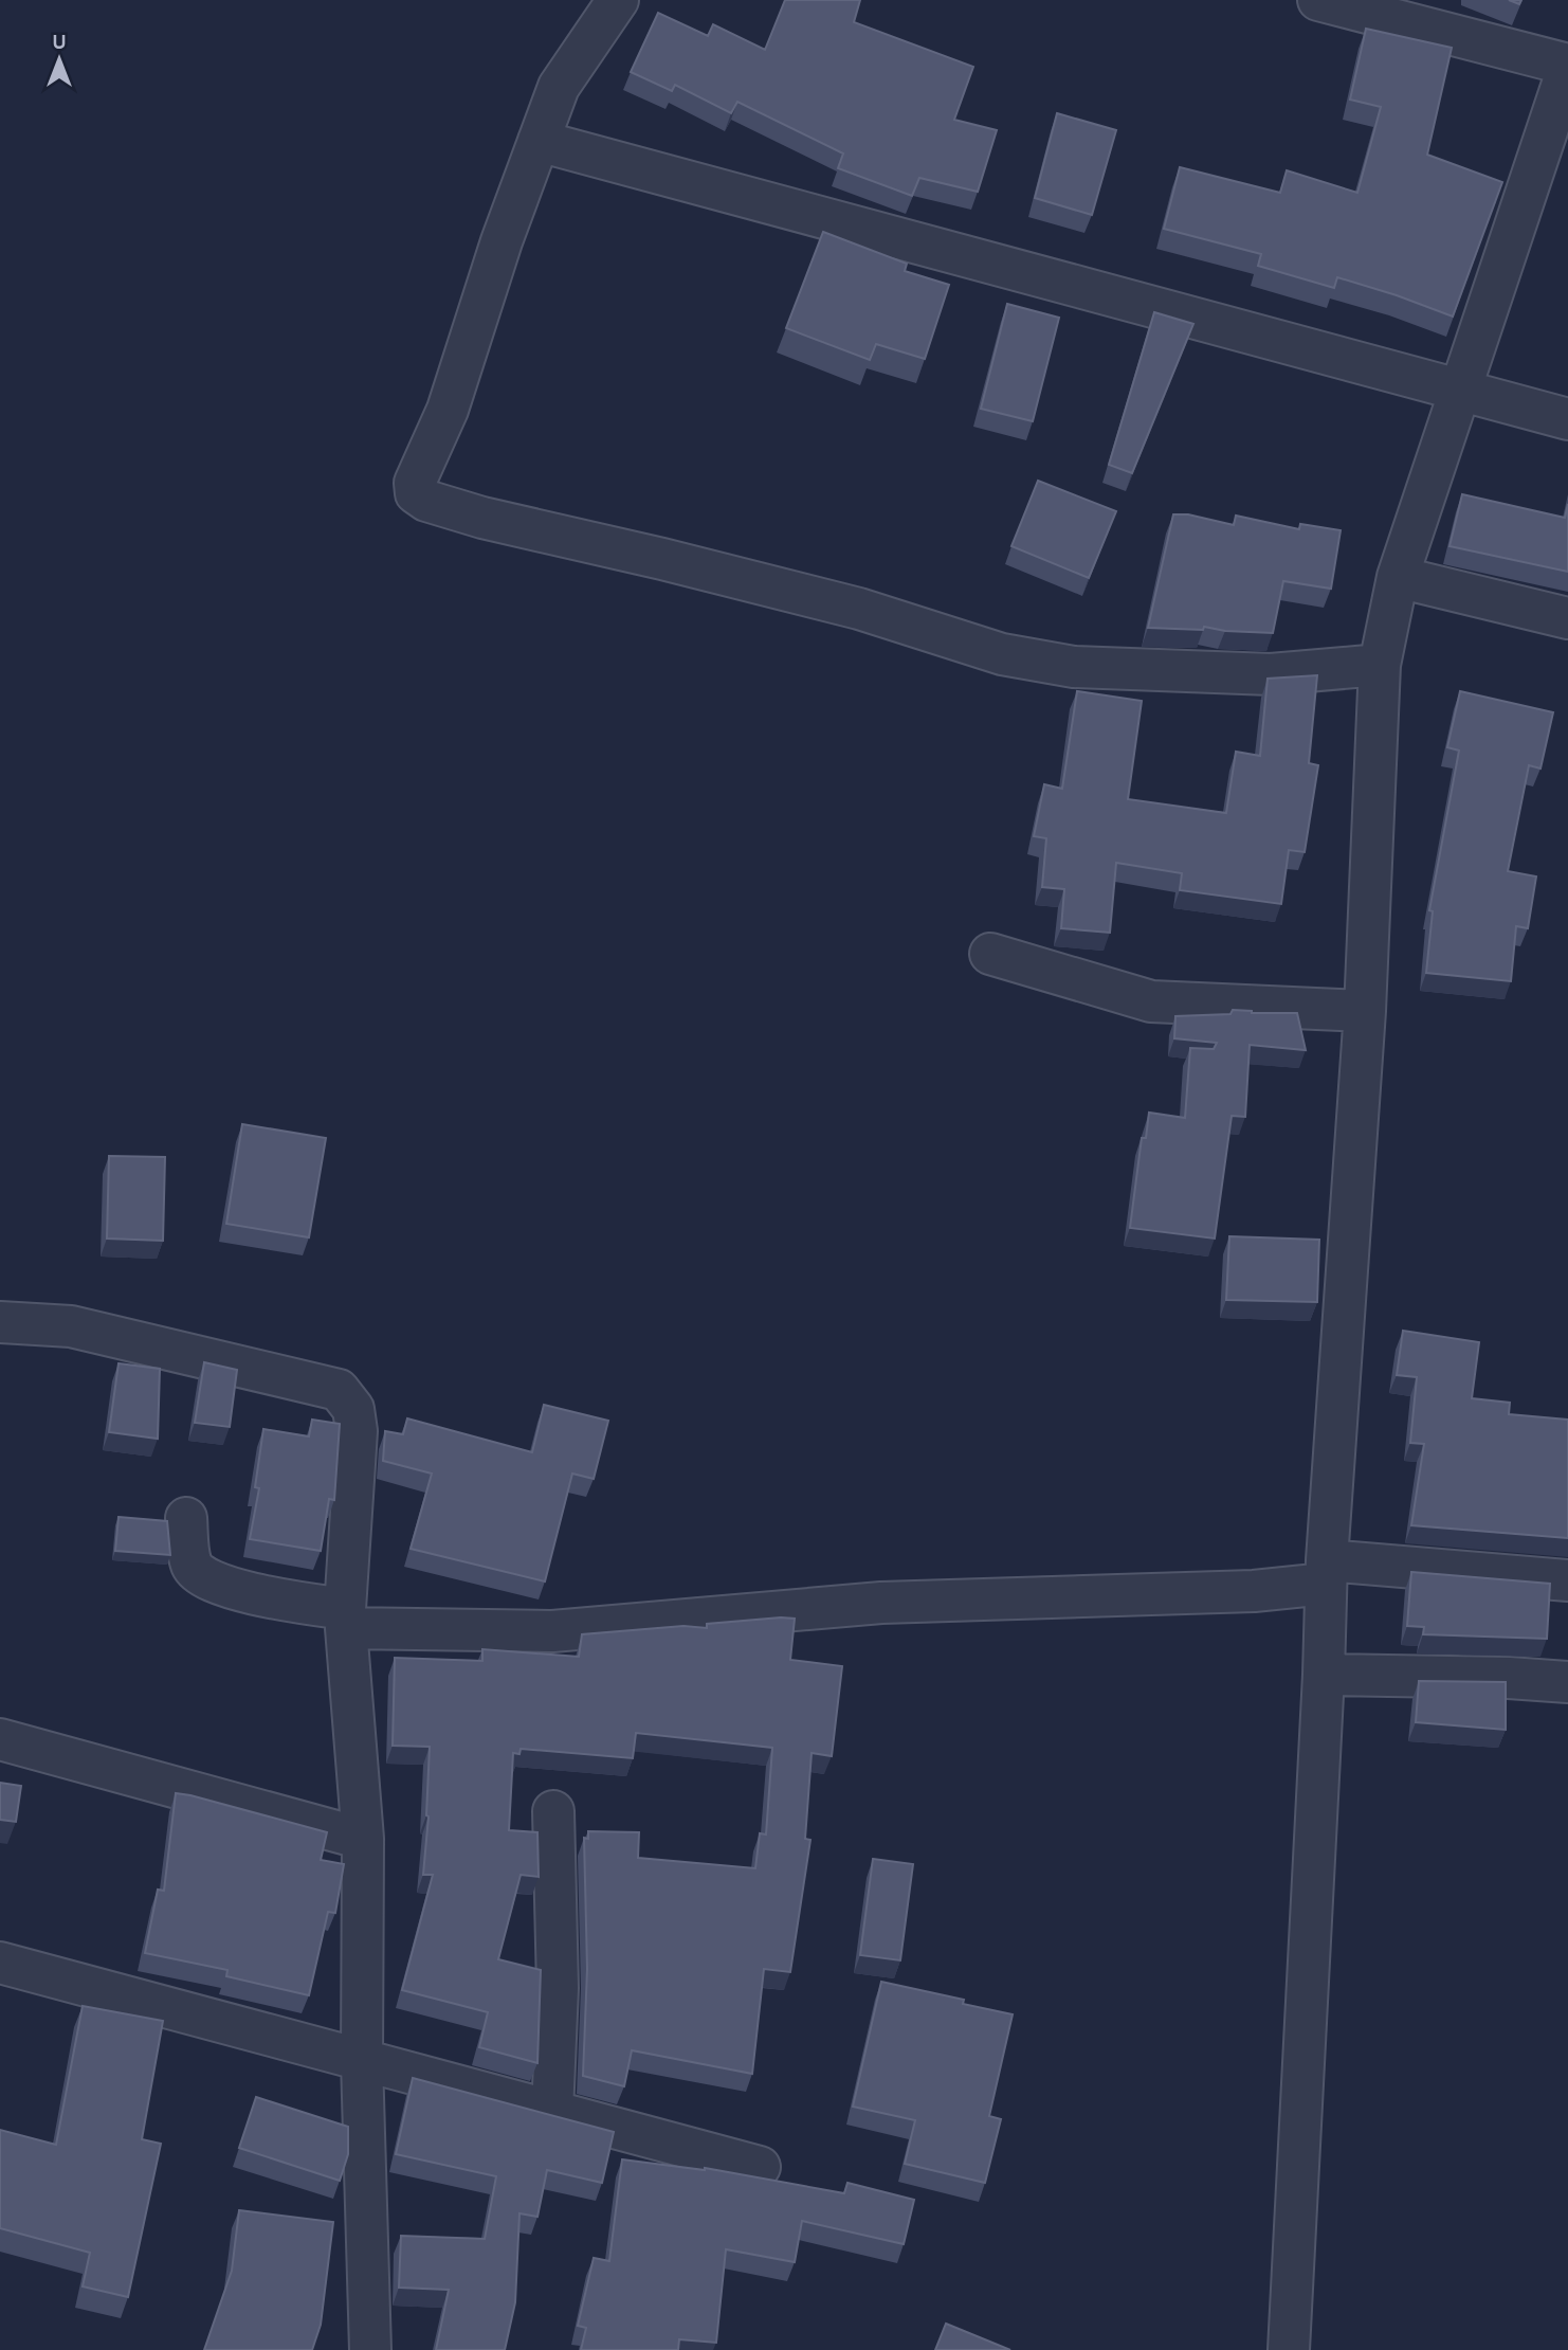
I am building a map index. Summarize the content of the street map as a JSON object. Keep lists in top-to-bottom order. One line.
{"north":"top"}
